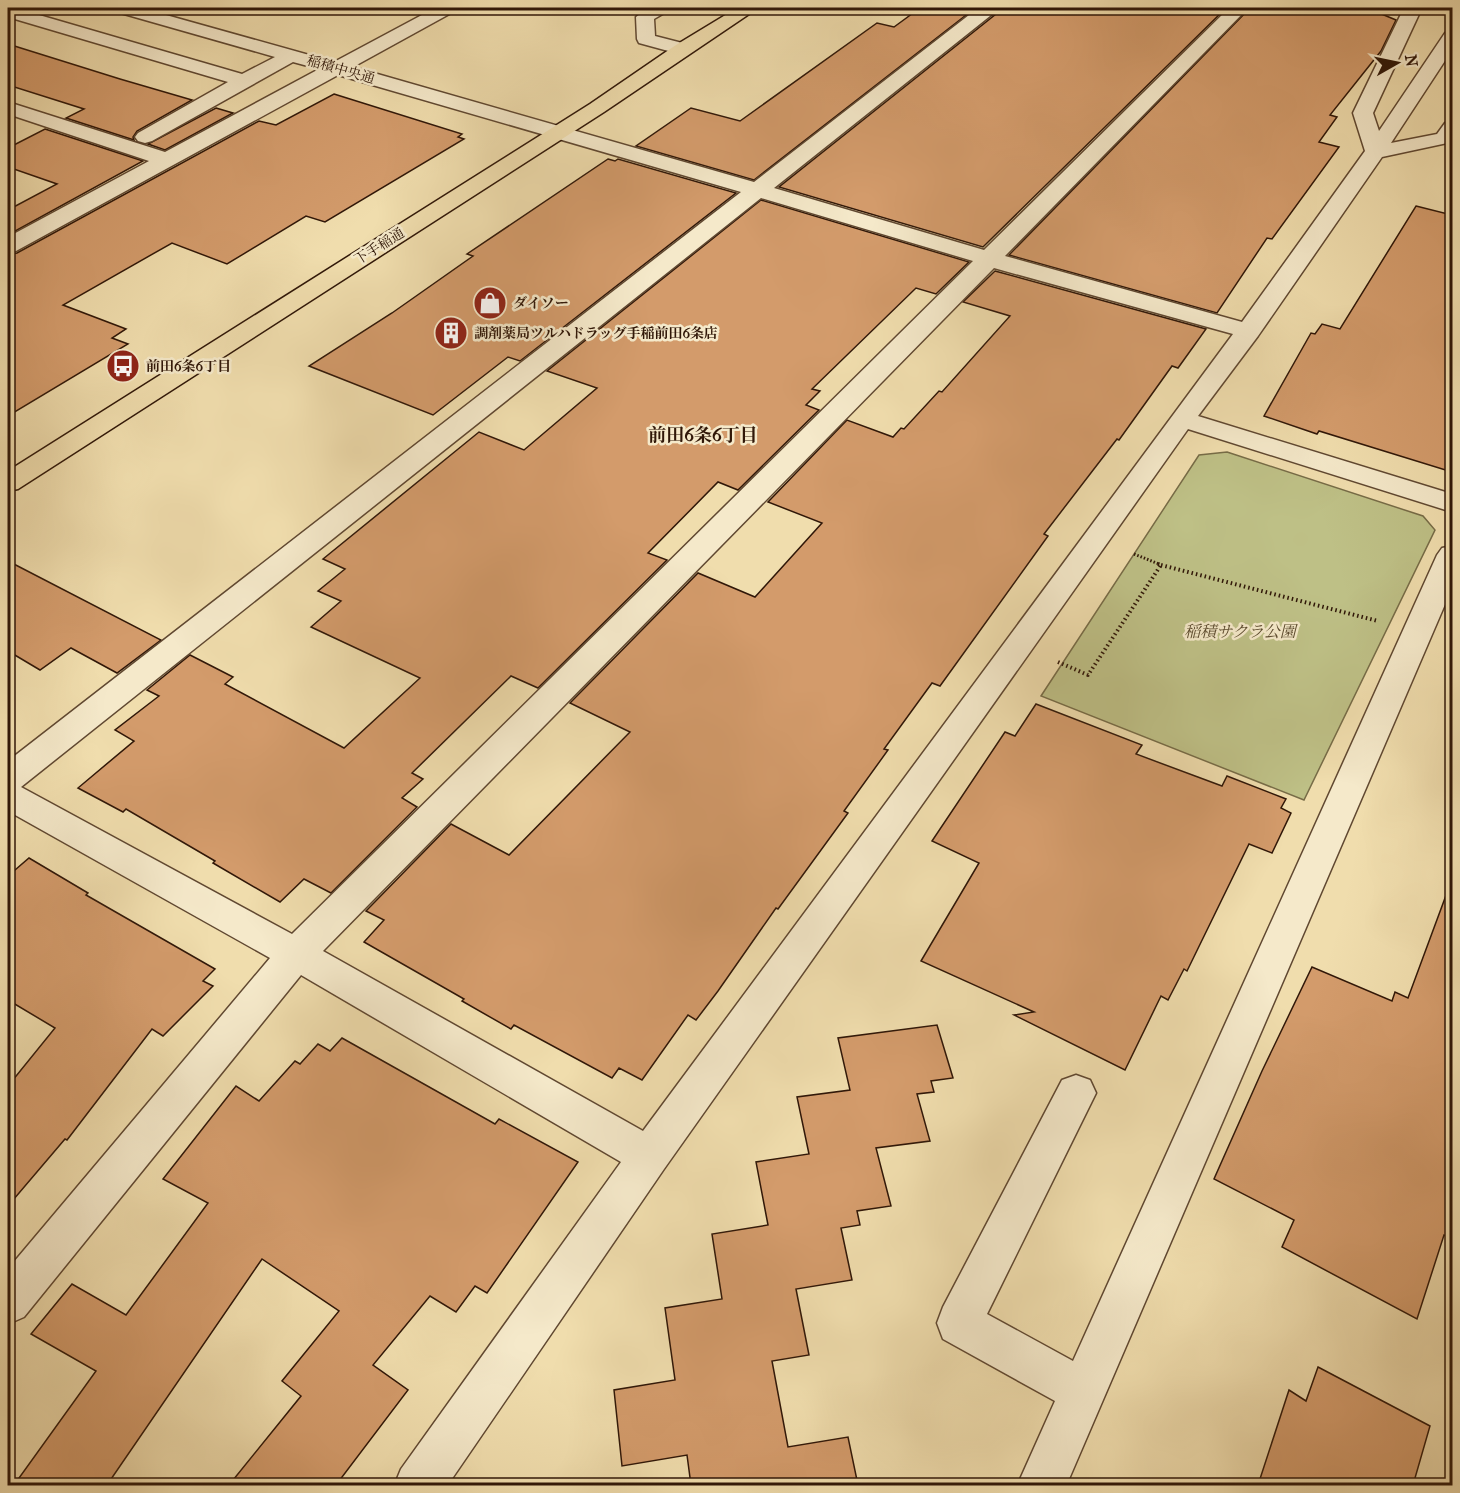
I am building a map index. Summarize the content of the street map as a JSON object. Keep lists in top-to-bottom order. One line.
{"streets":{"main road":["下手稲通"],"street":["稲積中央通"]},"crossings":[["稲積中央通","下手稲通"]],"districts":["前田6条6丁目"],"parks":["稲積サクラ公園"],"places":{"shop":["ダイソー"],"building":["調剤薬局ツルハドラッグ手稲前田6条店"],"bus stop":["前田6条6丁目"]},"north":"right"}
